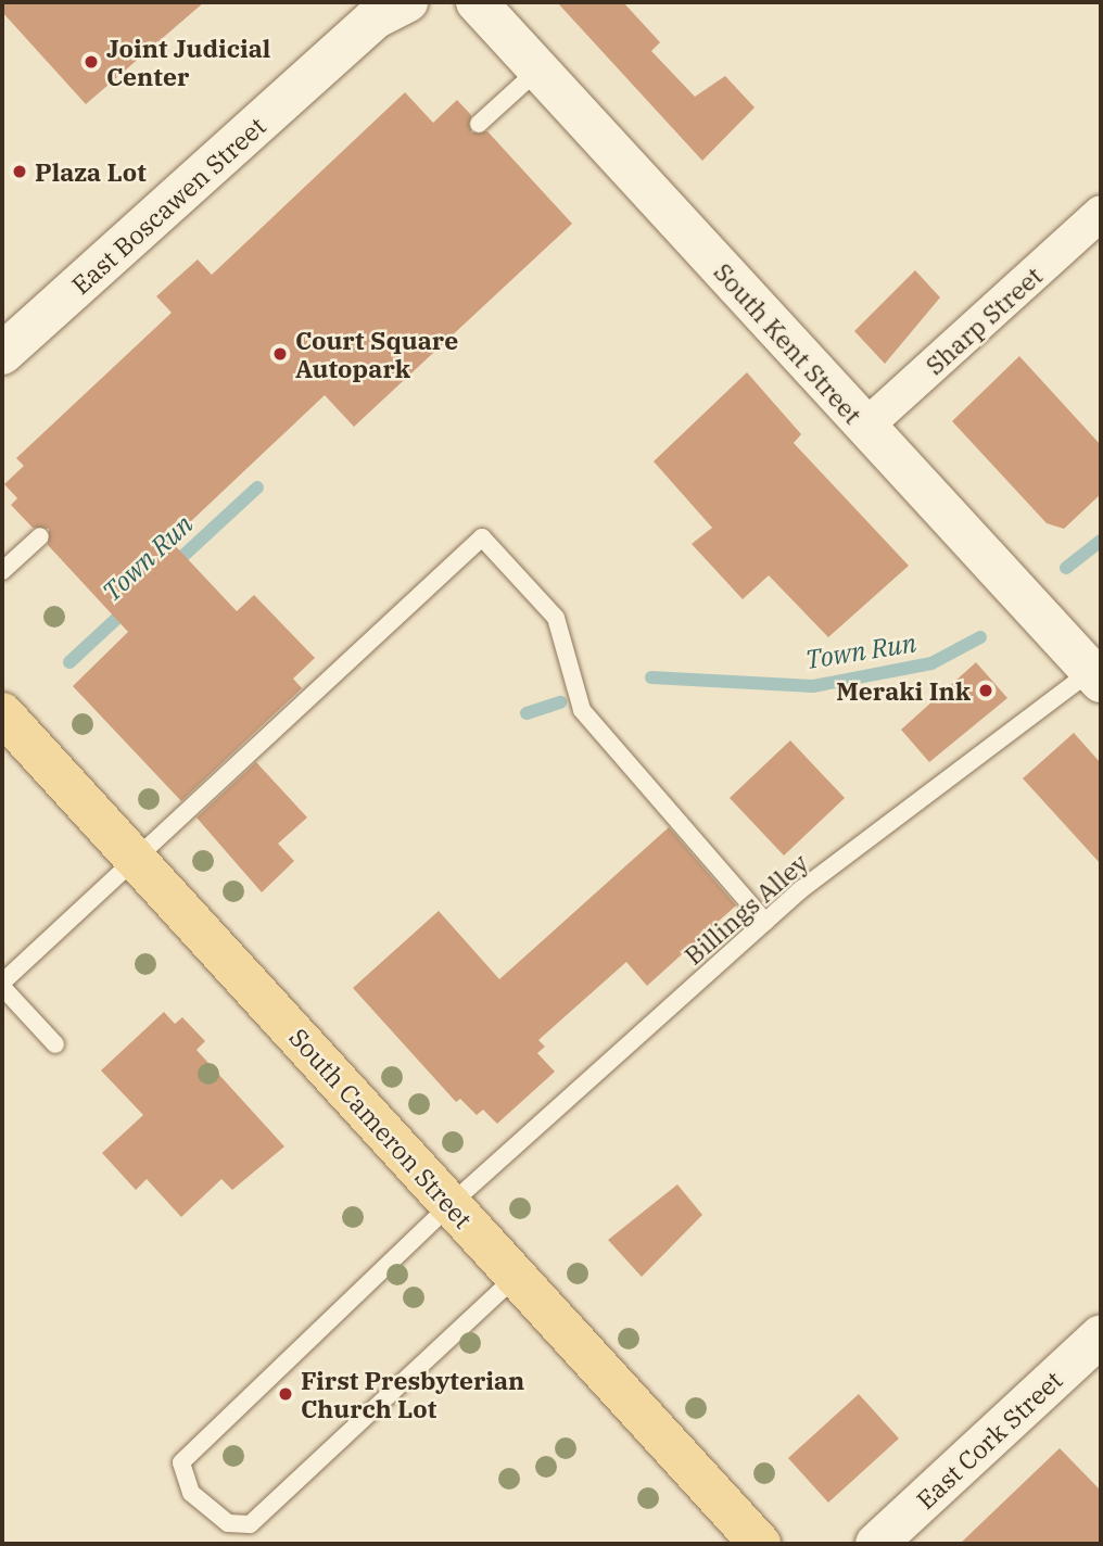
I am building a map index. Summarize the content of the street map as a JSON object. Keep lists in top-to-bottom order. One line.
{"streets":{"main road":["South Cameron Street"],"street":["East Boscawen Street","Sharp Street","South Kent Street","East Cork Street"],"lane":["Billings Alley"]},"crossings":[["Sharp Street","South Kent Street"],["South Kent Street","Billings Alley"],["Billings Alley","South Cameron Street"]],"water":["Town Run"],"places":["Joint Judicial Center","Plaza Lot","Court Square Autopark","Meraki Ink","First Presbyterian Church Lot"]}
